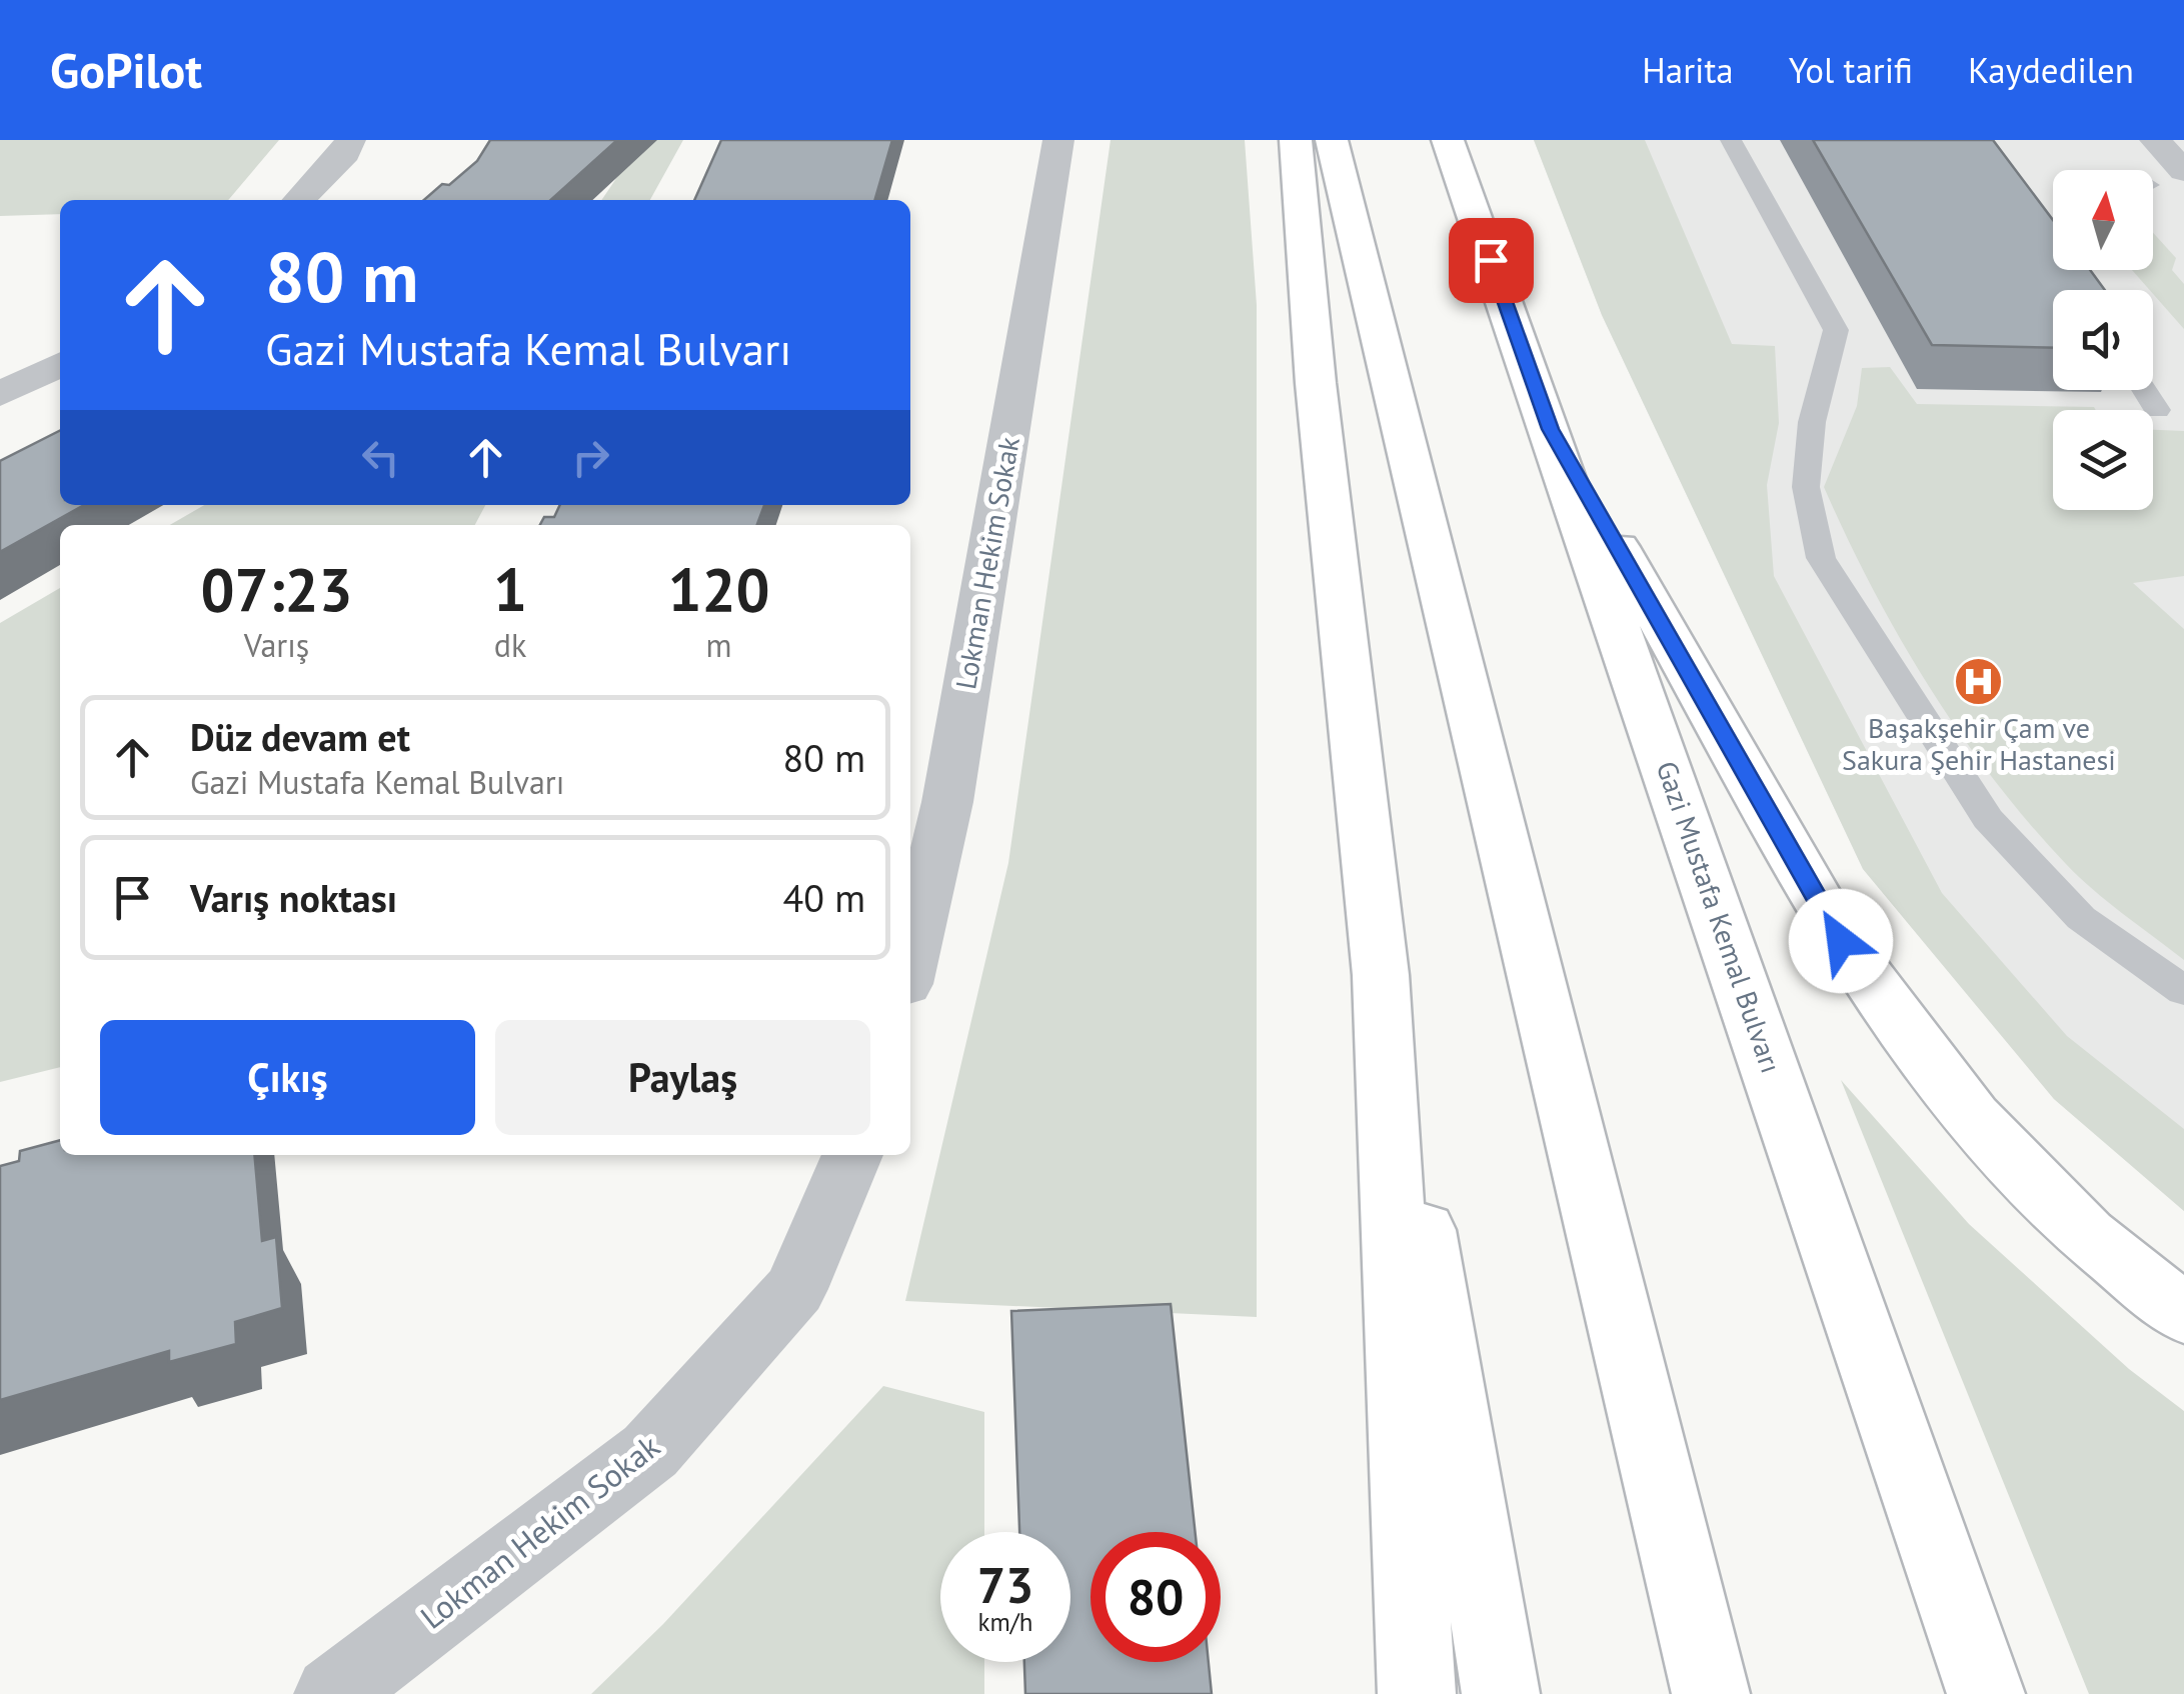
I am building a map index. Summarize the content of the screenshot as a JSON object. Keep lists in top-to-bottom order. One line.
{"streets":{"highway":["Gazi Mustafa Kemal Bulvarı"],"street":["Lokman Hekim Sokak"]},"places":{"hospital":["Başakşehir Çam ve Sakura Şehir Hastanesi"]},"north":"top","page":{"header":"GoPilot","nav":["Harita","Yol tarifi","Kaydedilen"],"turn":["80 m","Gazi Mustafa Kemal Bulvarı"],"eta":["07:23","Varış","1","dk","120","m"],"list":[{"name":"Düz devam et","note":"Gazi Mustafa Kemal Bulvarı","value":"80 m"},{"name":"Varış noktası","value":"40 m"}],"buttons":["Çıkış","Paylaş"],"speed":"73 km/h","limit":"80"}}
